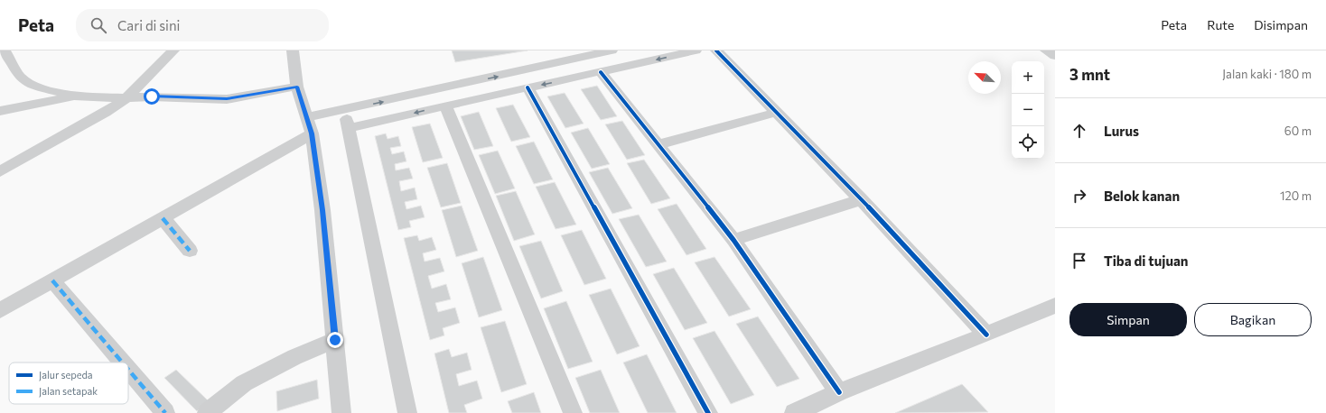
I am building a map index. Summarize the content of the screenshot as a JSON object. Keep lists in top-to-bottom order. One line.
{"legend":["Jalur sepeda","Jalan setapak"],"north":"top left","page":{"header":"Peta","search":"Cari di sini","nav":["Peta","Rute","Disimpan"],"heading":["3 mnt","Jalan kaki · 180 m"],"map_buttons":["+","−"],"list":[["Lurus","60 m"],["Belok kanan","120 m"],"Tiba di tujuan"],"buttons":["Simpan","Bagikan"]}}
